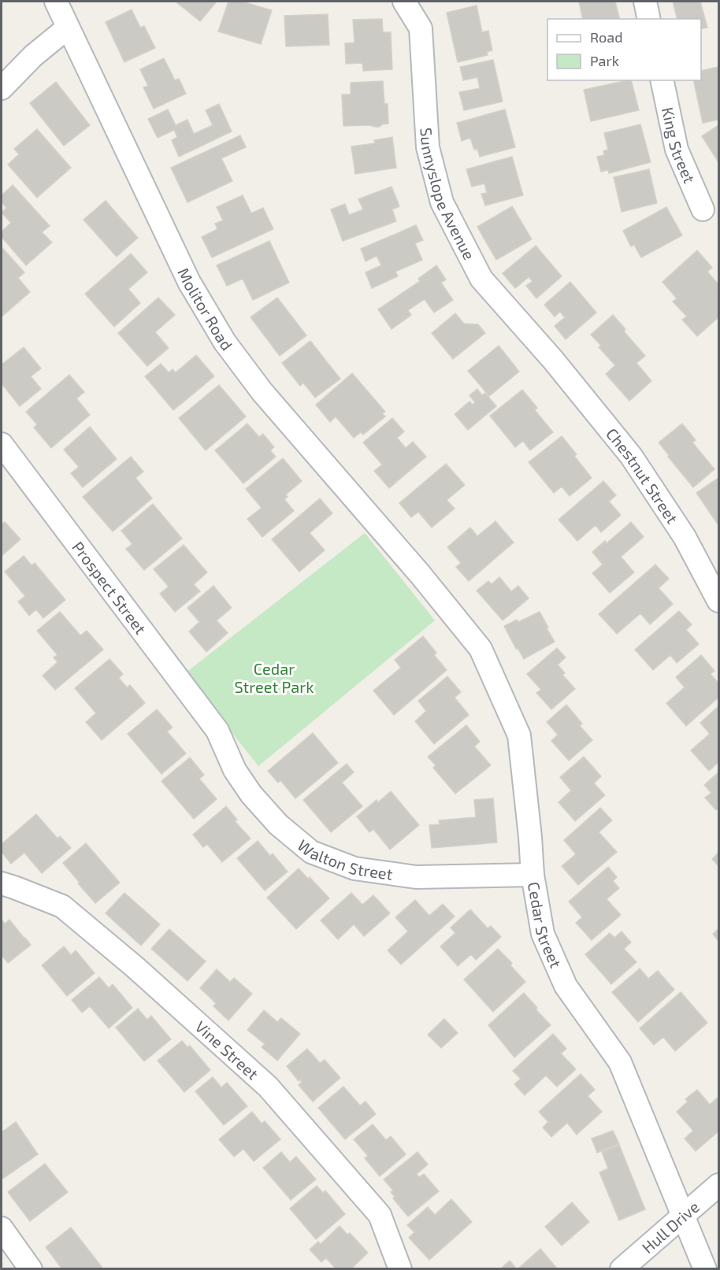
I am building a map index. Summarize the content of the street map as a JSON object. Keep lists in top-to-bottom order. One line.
{"streets":{"street":["King Street","Sunnyslope Avenue","Molitor Road","Chestnut Street","Prospect Street","Walton Street","Cedar Street","Vine Street","Hull Drive"]},"crossings":[["Sunnyslope Avenue","Chestnut Street"],["Molitor Road","Cedar Street"],["Prospect Street","Walton Street"],["Walton Street","Cedar Street"],["Cedar Street","Hull Drive"]],"parks":["Cedar Street Park"],"legend":["Road","Park"]}
